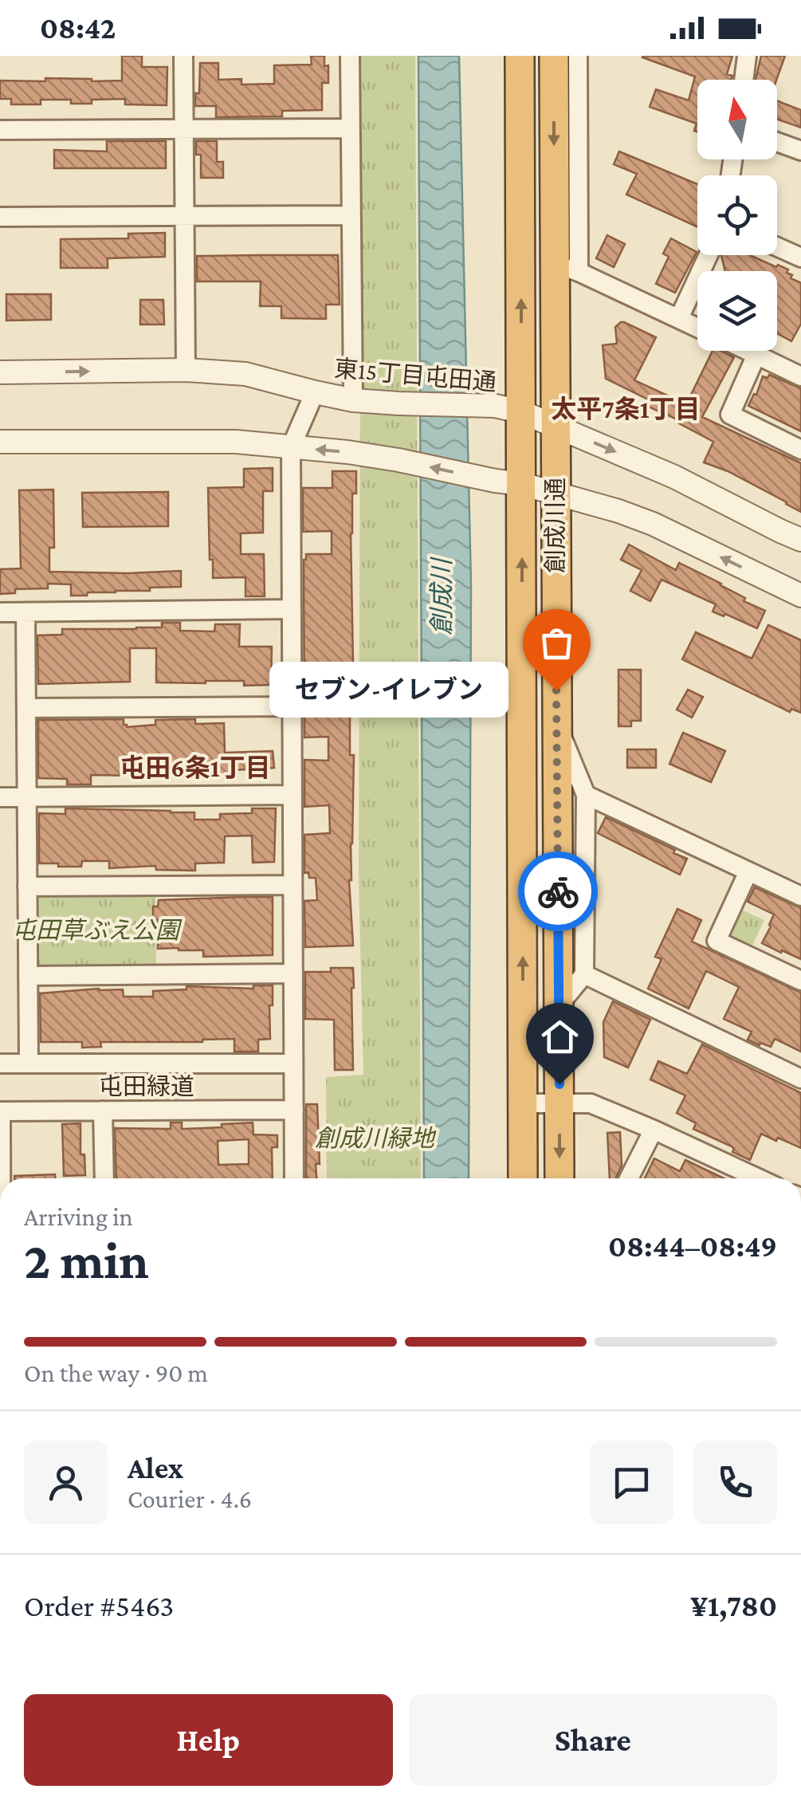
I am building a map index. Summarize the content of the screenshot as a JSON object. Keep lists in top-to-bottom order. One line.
{"streets":{"highway":["創成川通"],"street":["東15丁目屯田通","屯田緑道"]},"crossings":[["東15丁目屯田通","創成川通"]],"districts":["太平7条1丁目","屯田6条1丁目"],"water":["創成川"],"parks":["屯田草ぶえ公園","創成川緑地"],"places":["セブン-イレブン"],"north":"top","page":{"status":"08:42","bubble":"セブン-イレブン","heading":["2 min","Arriving in","08:44–08:49"],"panel":["Alex","Courier · 4.6","Order #5463","¥1,780"],"bar":"On the way · 90 m","buttons":["Help","Share"]}}
